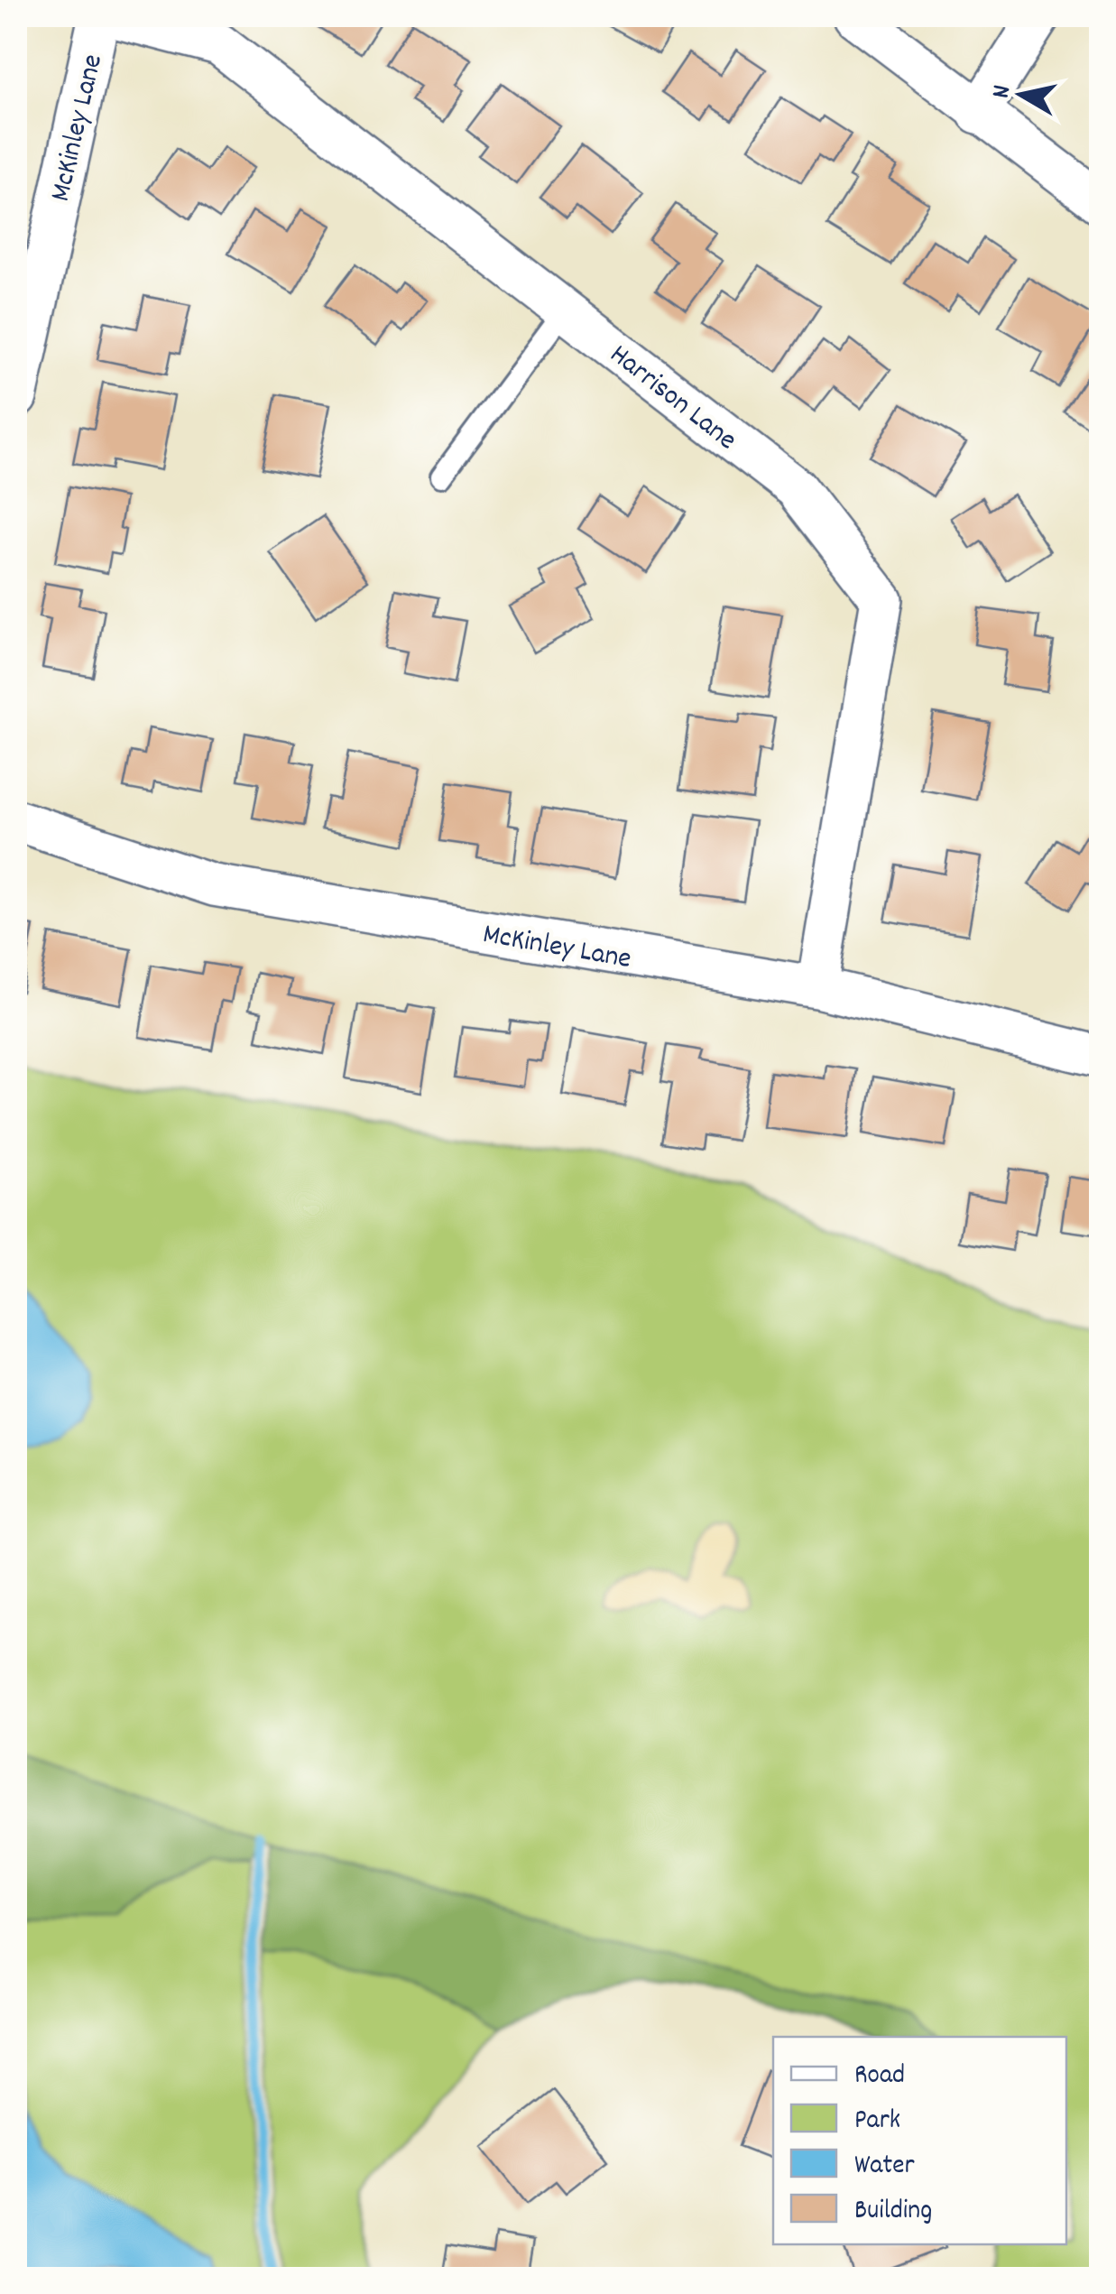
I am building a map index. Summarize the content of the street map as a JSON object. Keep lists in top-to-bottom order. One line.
{"streets":{"street":["McKinley Lane","Harrison Lane"]},"crossings":[["McKinley Lane","Harrison Lane"]],"legend":["Road","Park","Water","Building"],"north":"left"}
